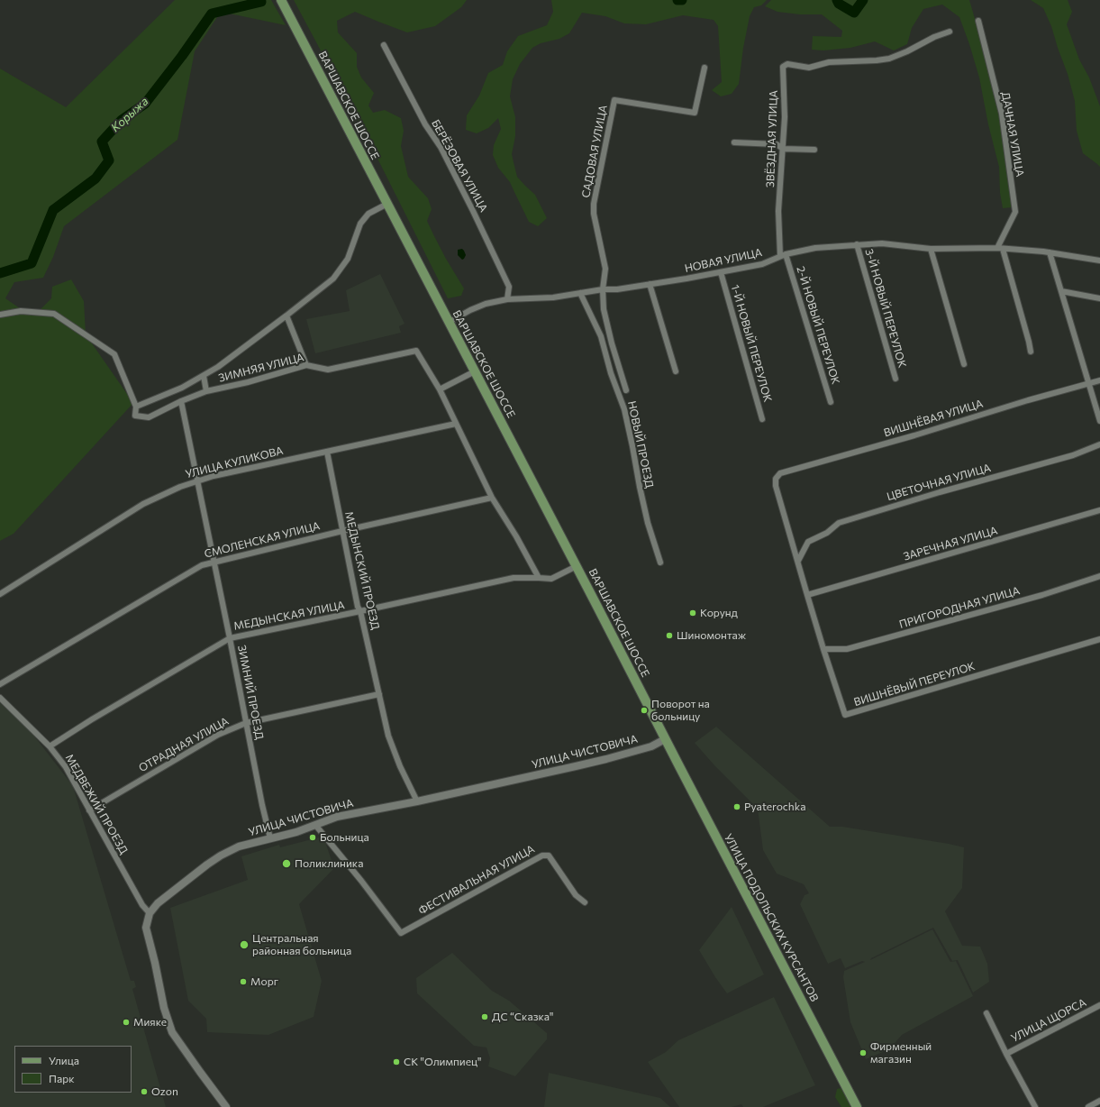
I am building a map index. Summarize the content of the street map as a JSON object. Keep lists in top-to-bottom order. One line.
{"streets":{"main road":["ВАРШАВСКОЕ ШОССЕ","УЛИЦА ПОДОЛЬСКИХ КУРСАНТОВ"],"street":["ДАЧНАЯ УЛИЦА","ЗВЁЗДНАЯ УЛИЦА","САДОВАЯ УЛИЦА","БЕРЁЗОВАЯ УЛИЦА","НОВАЯ УЛИЦА","3-Й НОВЫЙ ПЕРЕУЛОК","2-Й НОВЫЙ ПЕРЕУЛОК","1-Й НОВЫЙ ПЕРЕУЛОК","ЗИМНЯЯ УЛИЦА","ВИШНЁВАЯ УЛИЦА","НОВЫЙ ПРОЕЗД","УЛИЦА КУЛИКОВА","ЦВЕТОЧНАЯ УЛИЦА","СМОЛЕНСКАЯ УЛИЦА","ЗАРЕЧНАЯ УЛИЦА","МЕДЫНСКИЙ ПРОЕЗД","ПРИГОРОДНАЯ УЛИЦА","МЕДЫНСКАЯ УЛИЦА","ВИШНЁВЫЙ ПЕРЕУЛОК","ЗИМНИЙ ПРОЕЗД","ОТРАДНАЯ УЛИЦА","УЛИЦА ЧИСТОВИЧА","МЕДВЕЖИЙ ПРОЕЗД","ФЕСТИВАЛЬНАЯ УЛИЦА","УЛИЦА ЩОРСА"]},"crossings":[["ВАРШАВСКОЕ ШОССЕ","НОВАЯ УЛИЦА"],["ВАРШАВСКОЕ ШОССЕ","МЕДЫНСКАЯ УЛИЦА"],["ВАРШАВСКОЕ ШОССЕ","УЛИЦА ЧИСТОВИЧА"],["ВАРШАВСКОЕ ШОССЕ","УЛИЦА ПОДОЛЬСКИХ КУРСАНТОВ"],["ДАЧНАЯ УЛИЦА","НОВАЯ УЛИЦА"],["ЗВЁЗДНАЯ УЛИЦА","НОВАЯ УЛИЦА"],["ЗВЁЗДНАЯ УЛИЦА","2-Й НОВЫЙ ПЕРЕУЛОК"],["САДОВАЯ УЛИЦА","НОВАЯ УЛИЦА"],["БЕРЁЗОВАЯ УЛИЦА","НОВАЯ УЛИЦА"],["НОВАЯ УЛИЦА","3-Й НОВЫЙ ПЕРЕУЛОК"],["НОВАЯ УЛИЦА","2-Й НОВЫЙ ПЕРЕУЛОК"],["НОВАЯ УЛИЦА","1-Й НОВЫЙ ПЕРЕУЛОК"],["НОВАЯ УЛИЦА","НОВЫЙ ПРОЕЗД"],["ЗИМНЯЯ УЛИЦА","ЗИМНИЙ ПРОЕЗД"],["ВИШНЁВАЯ УЛИЦА","ВИШНЁВЫЙ ПЕРЕУЛОК"],["УЛИЦА КУЛИКОВА","МЕДЫНСКИЙ ПРОЕЗД"],["УЛИЦА КУЛИКОВА","ЗИМНИЙ ПРОЕЗД"],["ЦВЕТОЧНАЯ УЛИЦА","ВИШНЁВЫЙ ПЕРЕУЛОК"],["СМОЛЕНСКАЯ УЛИЦА","МЕДЫНСКИЙ ПРОЕЗД"],["СМОЛЕНСКАЯ УЛИЦА","ЗИМНИЙ ПРОЕЗД"],["ЗАРЕЧНАЯ УЛИЦА","ВИШНЁВЫЙ ПЕРЕУЛОК"],["МЕДЫНСКИЙ ПРОЕЗД","МЕДЫНСКАЯ УЛИЦА"],["МЕДЫНСКИЙ ПРОЕЗД","ОТРАДНАЯ УЛИЦА"],["МЕДЫНСКИЙ ПРОЕЗД","УЛИЦА ЧИСТОВИЧА"],["ПРИГОРОДНАЯ УЛИЦА","ВИШНЁВЫЙ ПЕРЕУЛОК"],["МЕДЫНСКАЯ УЛИЦА","ЗИМНИЙ ПРОЕЗД"],["МЕДЫНСКАЯ УЛИЦА","МЕДВЕЖИЙ ПРОЕЗД"],["ЗИМНИЙ ПРОЕЗД","ОТРАДНАЯ УЛИЦА"],["ЗИМНИЙ ПРОЕЗД","УЛИЦА ЧИСТОВИЧА"],["ОТРАДНАЯ УЛИЦА","МЕДВЕЖИЙ ПРОЕЗД"],["УЛИЦА ЧИСТОВИЧА","МЕДВЕЖИЙ ПРОЕЗД"],["УЛИЦА ЧИСТОВИЧА","ФЕСТИВАЛЬНАЯ УЛИЦА"],["УЛИЦА ЧИСТОВИЧА","УЛИЦА ПОДОЛЬСКИХ КУРСАНТОВ"]],"water":["Корыжа"],"places":["Корунд","Шиномонтаж","Поворот на больницу","Pyaterochka","Больница","Поликлиника","Центральная районная больница","Морг","ДС “Сказка\"","Мияке","Фирменный магазин","СК \"Олимпиец\"","Ozon"],"legend":["Улица","Парк"]}
